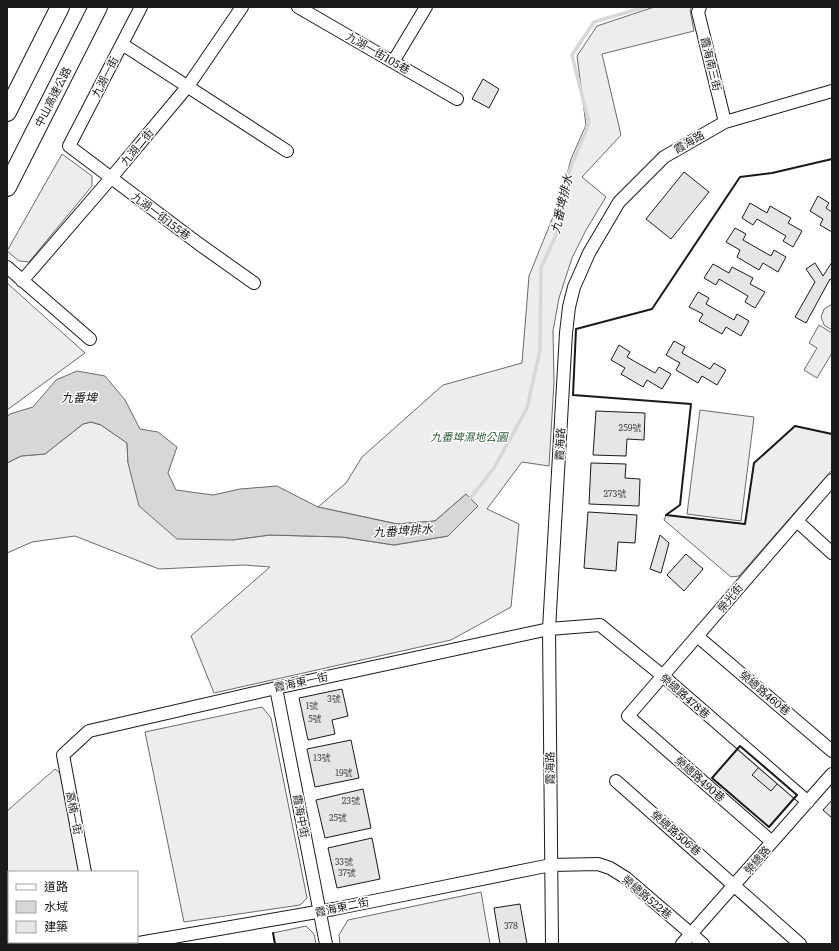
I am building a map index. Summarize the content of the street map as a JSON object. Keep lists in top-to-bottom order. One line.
{"streets":{"highway":["中山高速公路"],"street":["九湖一街105巷","霞海南三街","九湖一街","霞海路","九湖二街","九湖一街155巷","榮光街","霞海東一街","榮總路460巷","榮總路478巷","榮總路490巷","高楠一街","霞海中街","榮總路506巷","榮總路","榮總路522巷","霞海東二街"]},"crossings":[["霞海南三街","霞海路"],["九湖一街","九湖一街155巷"],["霞海路","霞海東一街"],["霞海路","榮總路478巷"],["霞海路","榮總路522巷"],["霞海路","霞海東二街"],["九湖二街","九湖一街155巷"],["榮光街","榮總路460巷"],["榮光街","榮總路478巷"],["榮光街","榮總路490巷"],["霞海東一街","榮總路478巷"],["霞海東一街","高楠一街"],["霞海東一街","霞海中街"],["榮總路478巷","榮總路"],["榮總路490巷","榮總路"],["霞海中街","霞海東二街"],["榮總路506巷","榮總路"],["榮總路","榮總路522巷"],["榮總路522巷","霞海東二街"]],"water":["九番埤排水","九番埤"],"parks":["九番埤濕地公園"],"house_numbers":["259號","273號","3號","1號","5號","13號","19號","23號","25號","33號","37號","378"],"legend":["道路","水域","建築"]}
